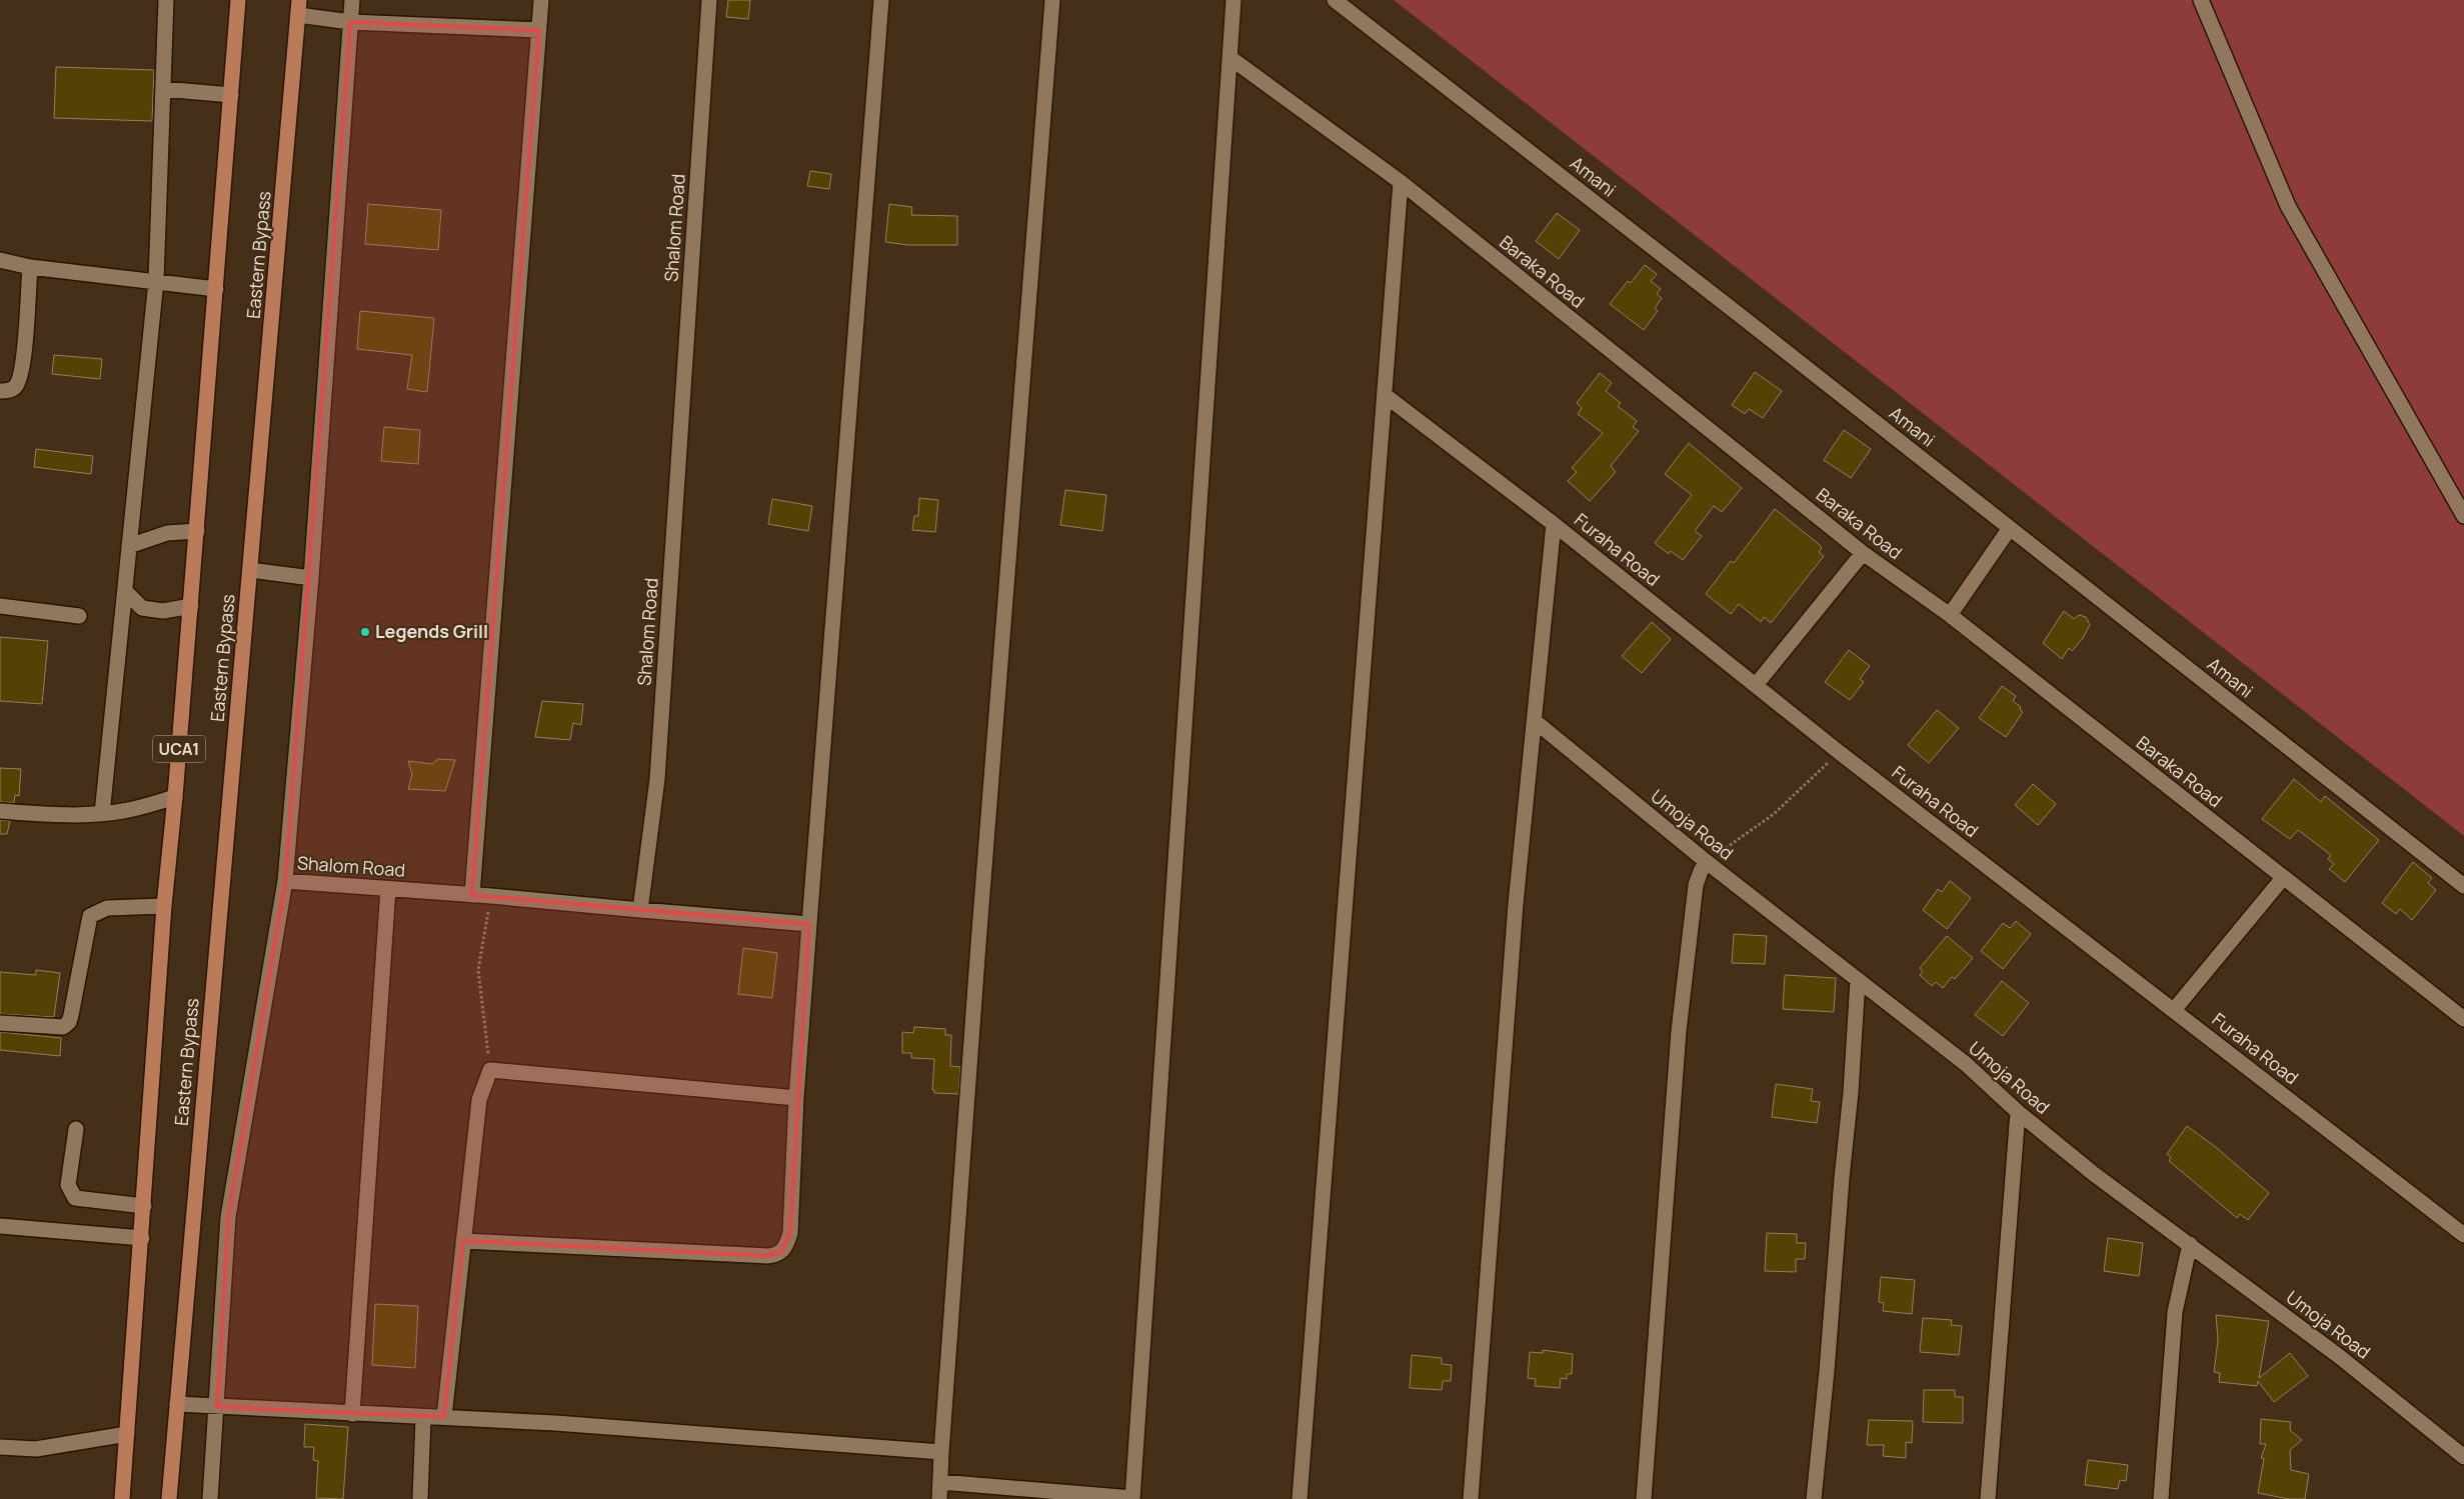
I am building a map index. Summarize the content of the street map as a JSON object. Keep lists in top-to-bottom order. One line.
{"streets":{"main road":["Eastern Bypass","UCA1"],"street":["Amani","Shalom Road","Baraka Road","Furaha Road","Umoja Road"]},"places":["Legends Grill"]}
